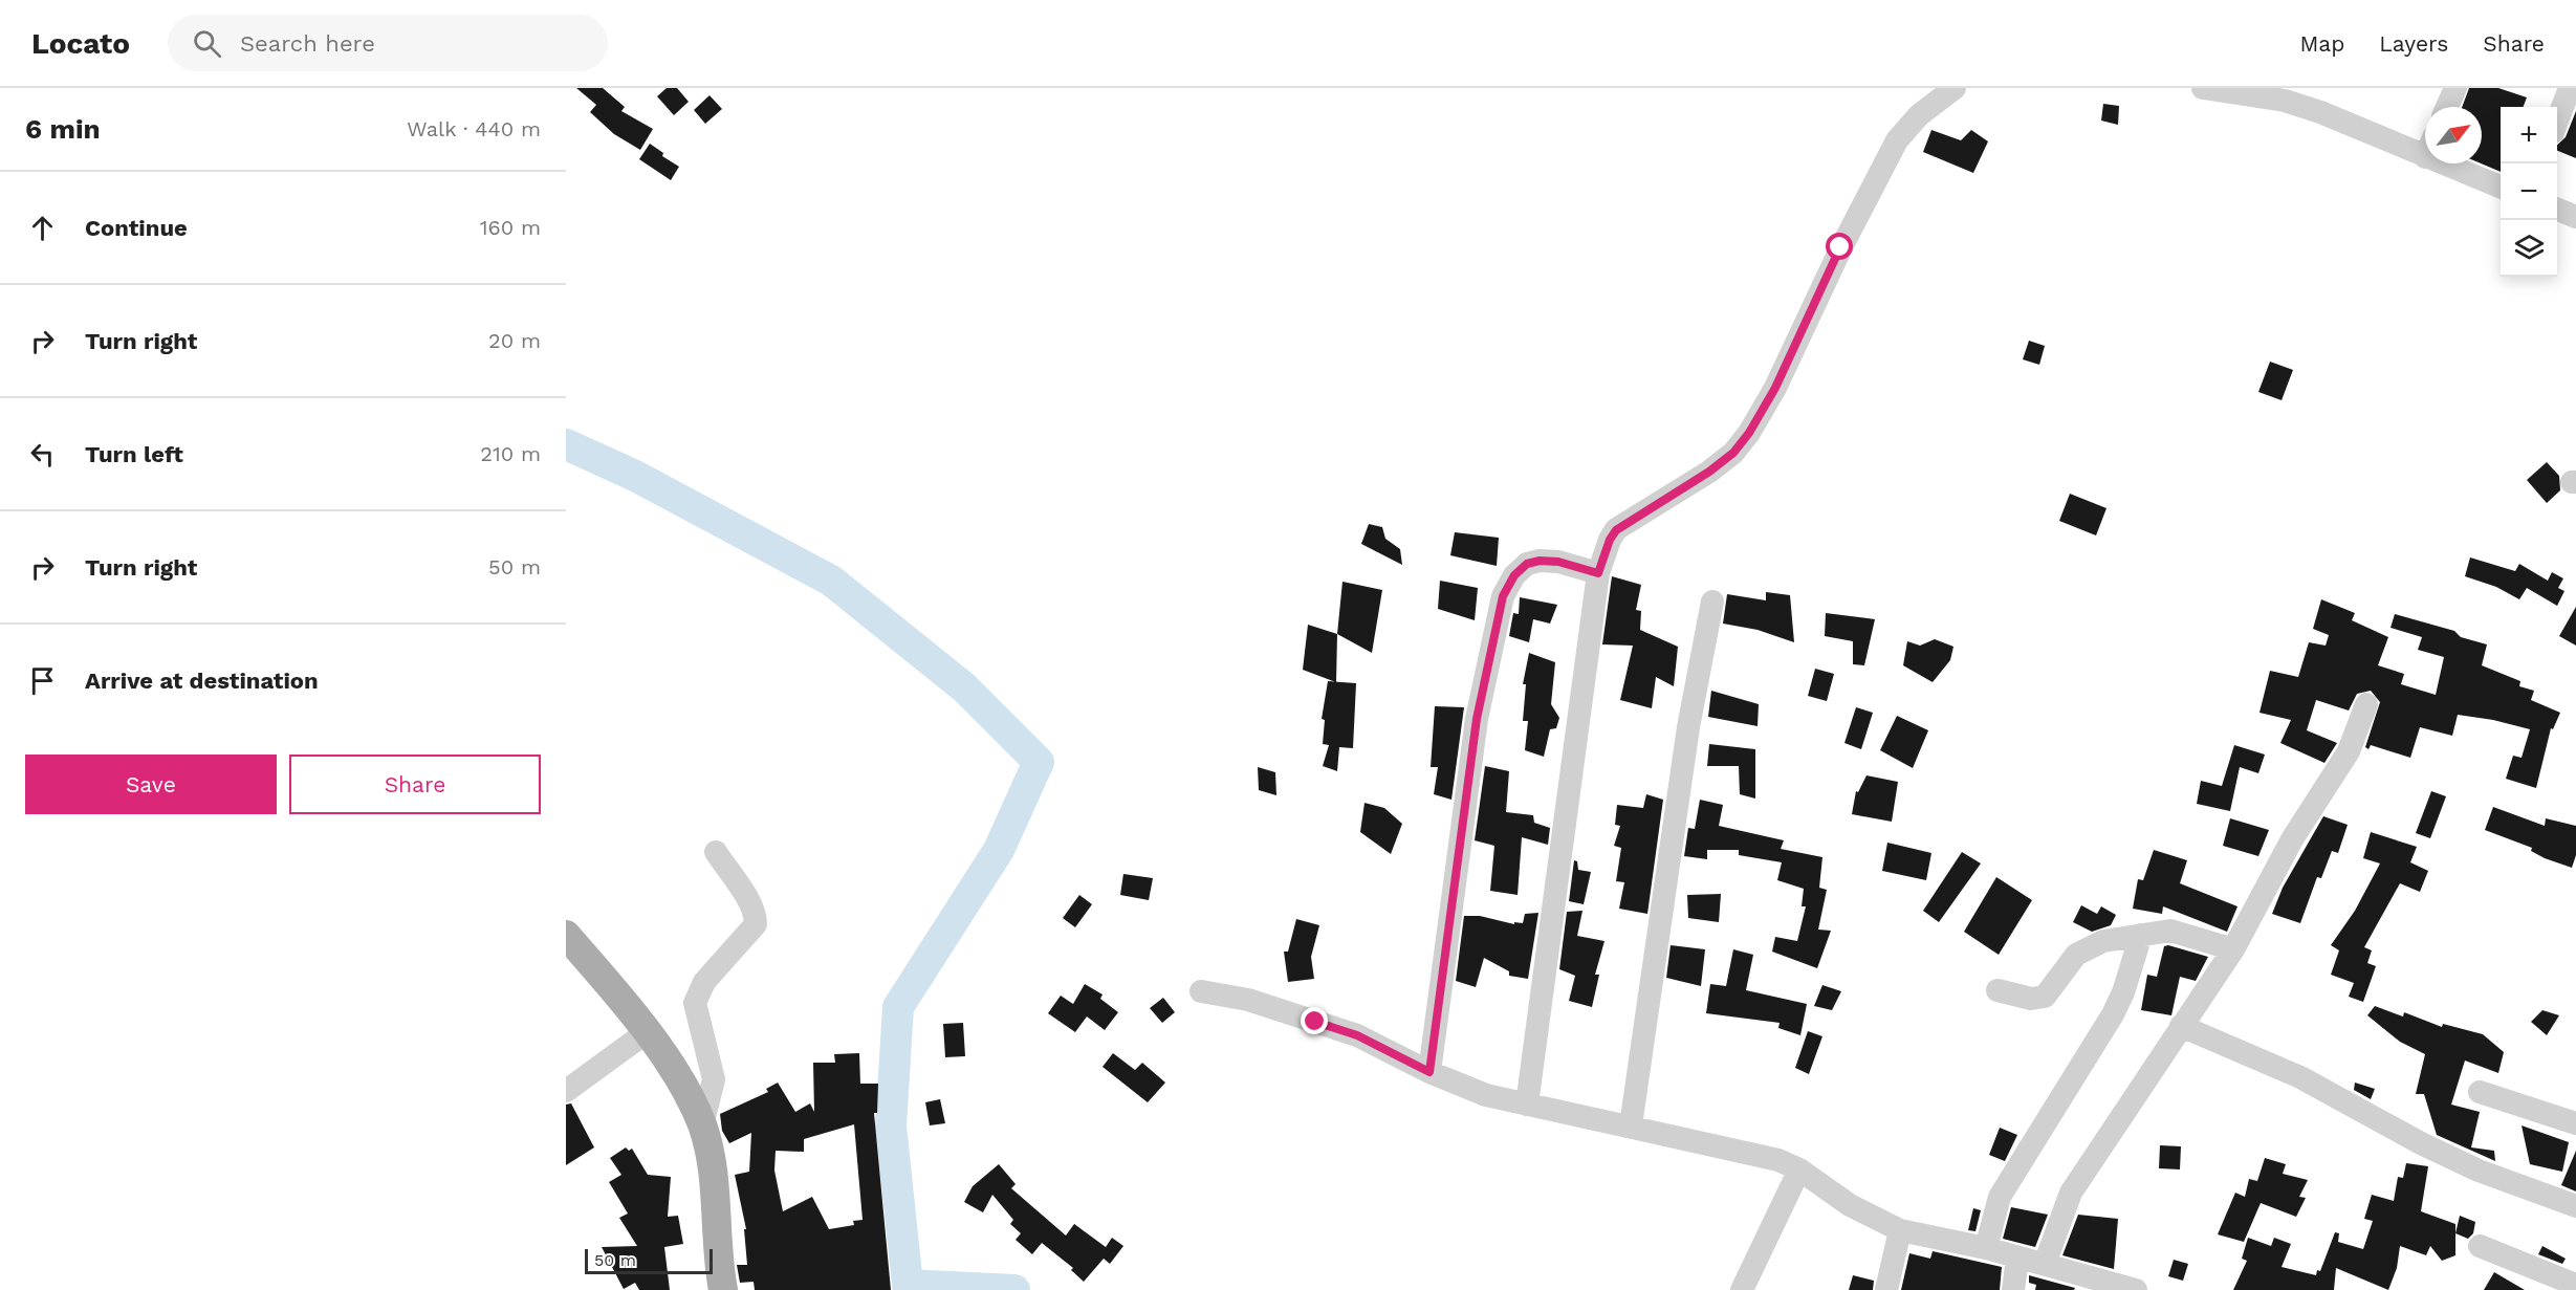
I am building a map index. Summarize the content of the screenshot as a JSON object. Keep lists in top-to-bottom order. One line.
{"scale_bar":"50 m","north":"top right","page":{"header":"Locato","search":"Search here","nav":["Map","Layers","Share"],"heading":["6 min","Walk · 440 m"],"map_buttons":["+","−"],"list":[["Continue","160 m"],["Turn right","20 m"],["Turn left","210 m"],["Turn right","50 m"],"Arrive at destination"],"buttons":["Save","Share"],"scale":"50 m"}}
